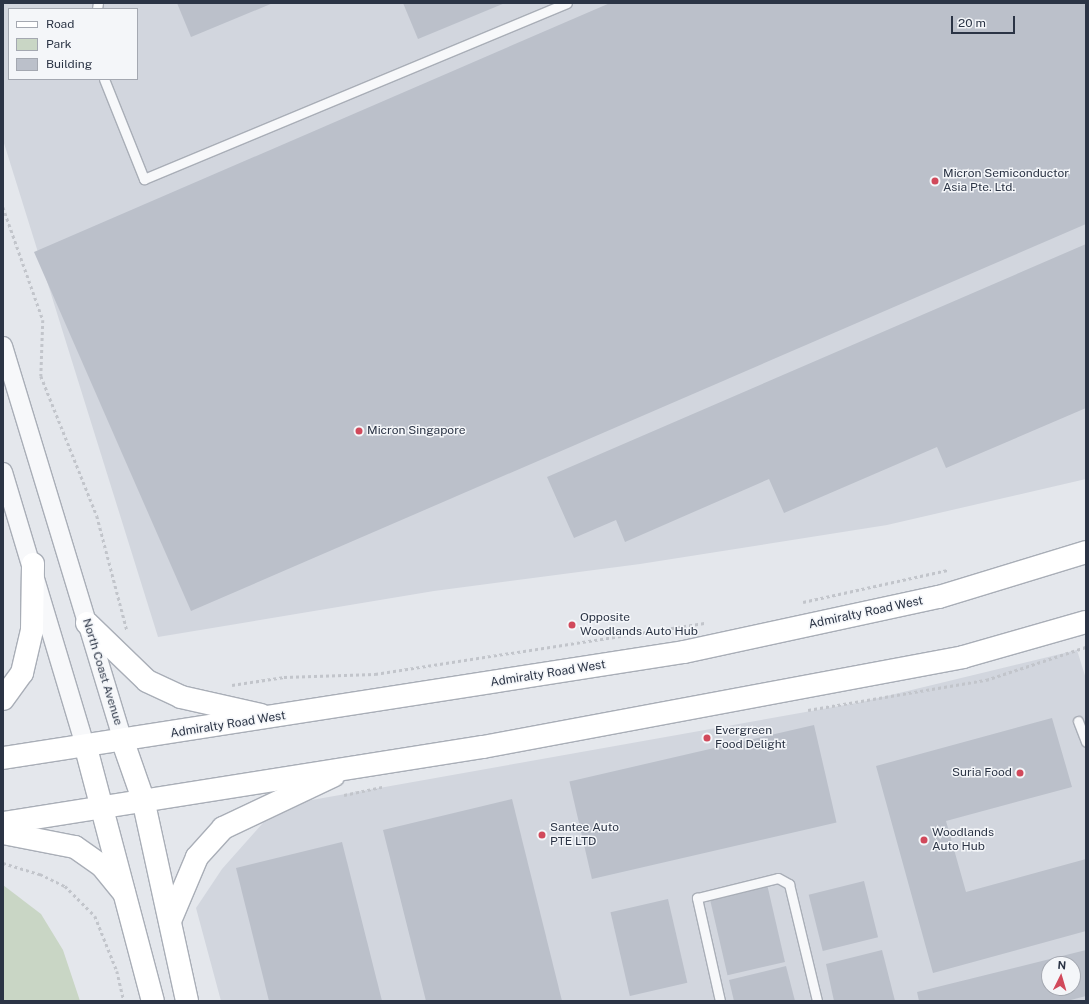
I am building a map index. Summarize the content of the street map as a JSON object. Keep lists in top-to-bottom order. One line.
{"streets":{"main road":["Admiralty Road West","North Coast Avenue"]},"crossings":[["Admiralty Road West","North Coast Avenue"]],"places":["Micron Semiconductor Asia Pte. Ltd.","Micron Singapore","Opposite Woodlands Auto Hub","Evergreen Food Delight","Suria Food","Santee Auto PTE LTD","Woodlands Auto Hub"],"legend":["Road","Park","Building"],"scale_bar":"20 m","north":"top"}
